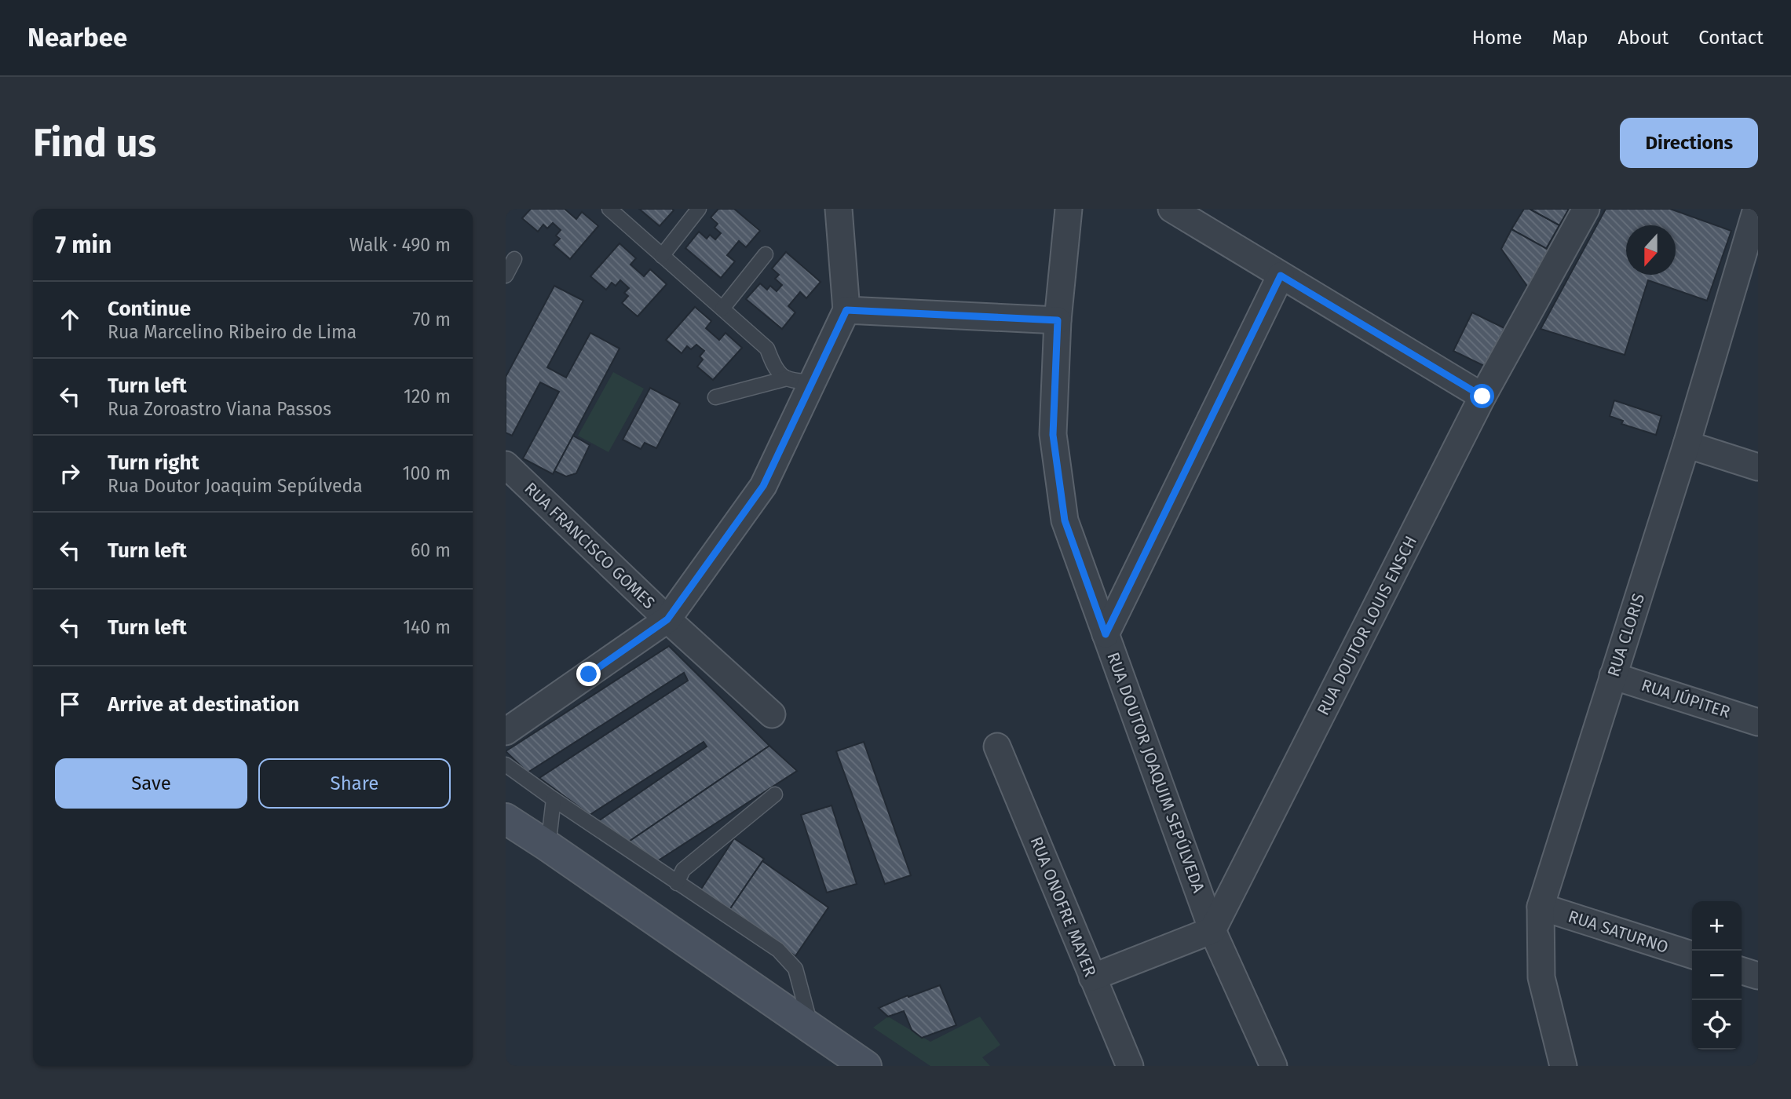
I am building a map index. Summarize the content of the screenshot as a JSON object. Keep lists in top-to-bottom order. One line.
{"streets":{"street":["RUA FRANCISCO GOMES","RUA DOUTOR LOUIS ENSCH","RUA CLORIS","RUA JÚPITER","RUA DOUTOR JOAQUIM SEPÚLVEDA","RUA ONOFRE MAYER","RUA SATURNO"]},"crossings":[["RUA DOUTOR LOUIS ENSCH","RUA DOUTOR JOAQUIM SEPÚLVEDA"],["RUA CLORIS","RUA JÚPITER"],["RUA CLORIS","RUA SATURNO"]],"north":"bottom","page":{"header":"Nearbee","nav":["Home","Map","About","Contact"],"buttons":["Directions",["Save","Share"]],"title":"Find us","heading":["7 min","Walk · 490 m"],"list":[["Continue","Rua Marcelino Ribeiro de Lima","70 m"],["Turn left","Rua Zoroastro Viana Passos","120 m"],["Turn right","Rua Doutor Joaquim Sepúlveda","100 m"],["Turn left","60 m"],["Turn left","140 m"],"Arrive at destination"],"map_buttons":["+","−"]}}
